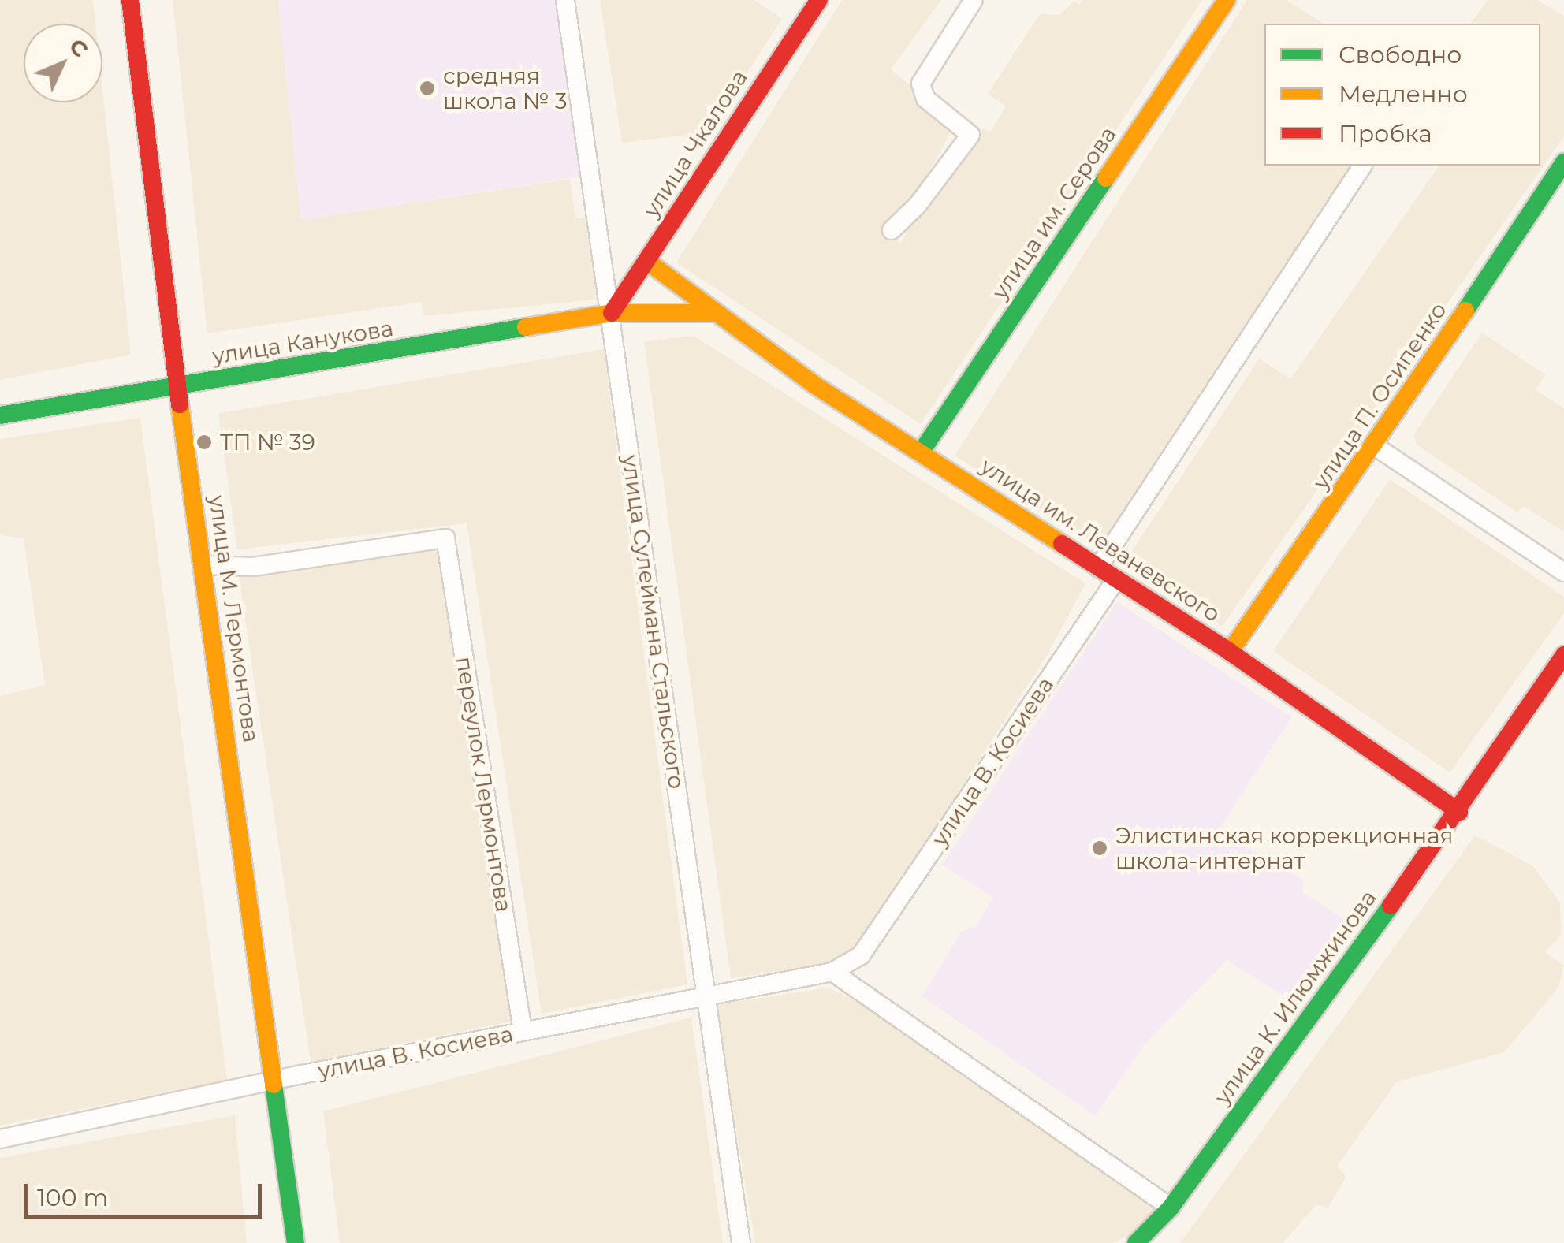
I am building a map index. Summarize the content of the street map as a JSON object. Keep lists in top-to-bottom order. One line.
{"streets":{"street":["улица Чкалова","улица им. Серова","улица Канукова","улица П. Осипенко","улица им. Леваневского","улица М. Лермонтова","улица Сулеймана Стальского","улица В. Косиева","переулок Лермонтова","улица К. Илюмжинова"]},"crossings":[["улица Чкалова","улица Канукова"],["улица Чкалова","улица им. Леваневского"],["улица Чкалова","улица Сулеймана Стальского"],["улица им. Серова","улица им. Леваневского"],["улица Канукова","улица М. Лермонтова"],["улица Канукова","улица Сулеймана Стальского"],["улица П. Осипенко","улица им. Леваневского"],["улица им. Леваневского","улица В. Косиева"],["улица им. Леваневского","улица К. Илюмжинова"],["улица М. Лермонтова","улица В. Косиева"],["улица М. Лермонтова","переулок Лермонтова"],["улица Сулеймана Стальского","улица В. Косиева"],["улица В. Косиева","переулок Лермонтова"]],"places":["средняя школа № 3","ТП № 39","Элистинская коррекционная школа-интернат"],"legend":["Свободно","Медленно","Пробка"],"scale_bar":"100 m","north":"top right"}
